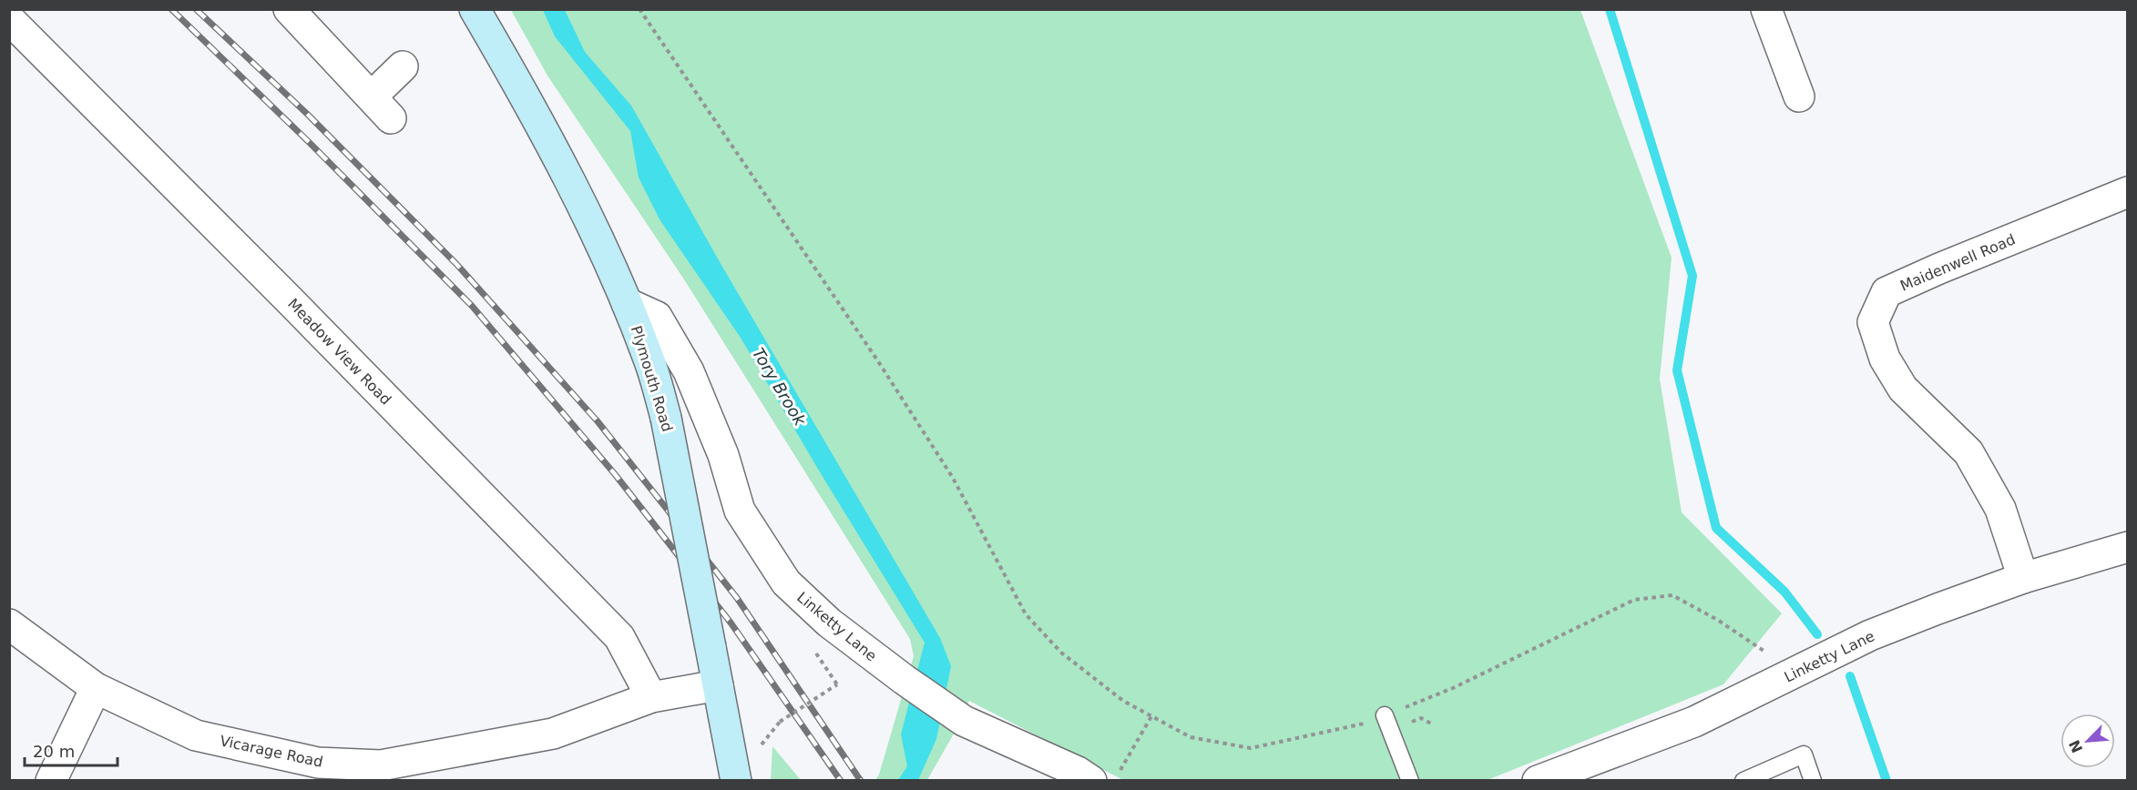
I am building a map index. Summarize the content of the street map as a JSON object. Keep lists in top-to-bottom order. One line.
{"streets":{"main road":["Plymouth Road"],"street":["Maidenwell Road","Meadow View Road","Linketty Lane","Vicarage Road"]},"crossings":[["Maidenwell Road","Linketty Lane"],["Meadow View Road","Vicarage Road"],["Plymouth Road","Linketty Lane"],["Plymouth Road","Vicarage Road"]],"water":["Tory Brook"],"scale_bar":"20 m","north":"bottom left"}
